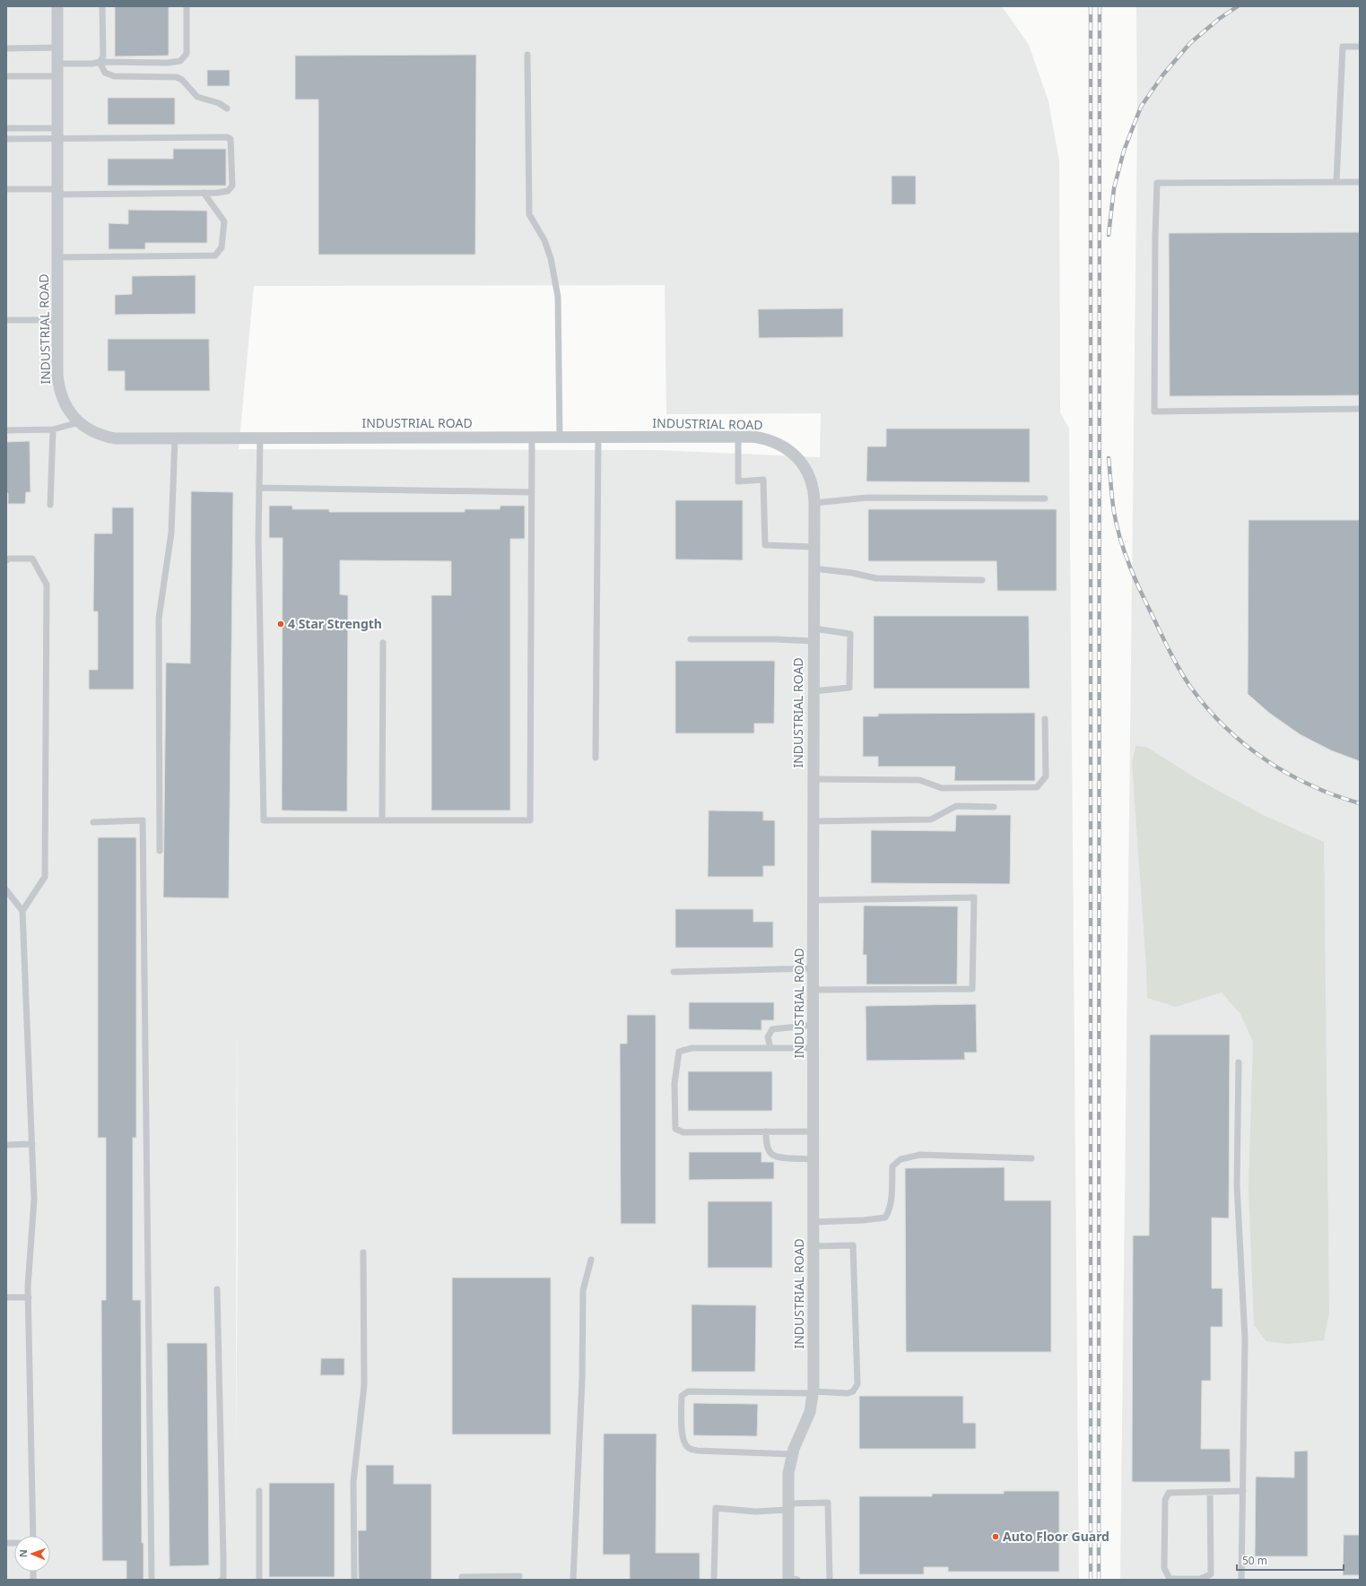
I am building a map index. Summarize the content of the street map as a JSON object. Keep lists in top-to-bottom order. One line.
{"streets":{"street":["INDUSTRIAL ROAD"]},"places":["4 Star Strength","Auto Floor Guard"],"scale_bar":"50 m","north":"left"}
